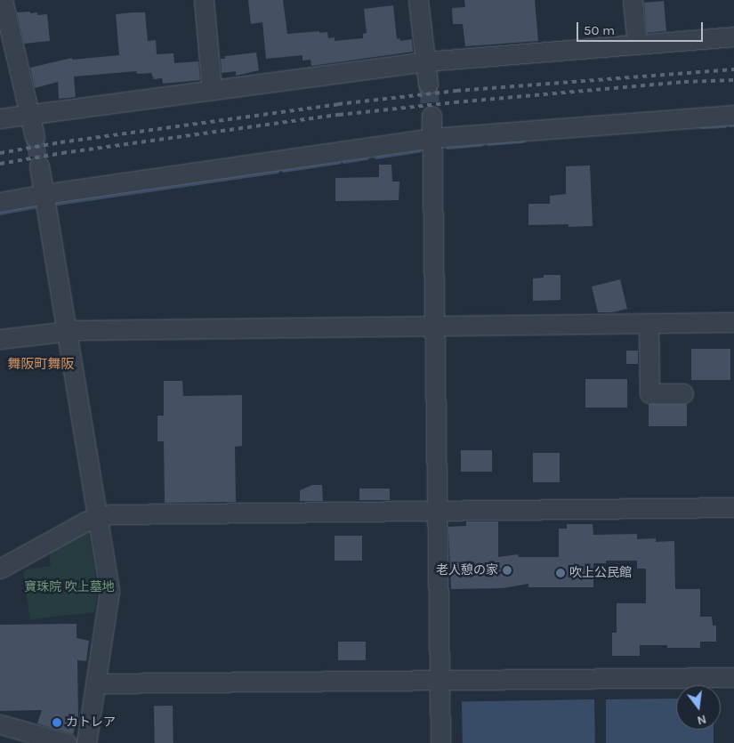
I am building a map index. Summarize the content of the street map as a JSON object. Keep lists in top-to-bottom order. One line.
{"districts":["舞阪町舞阪"],"parks":["寶珠院 吹上墓地"],"places":["老人憩の家","吹上公民館","カトレア"],"scale_bar":"50 m","north":"bottom"}
